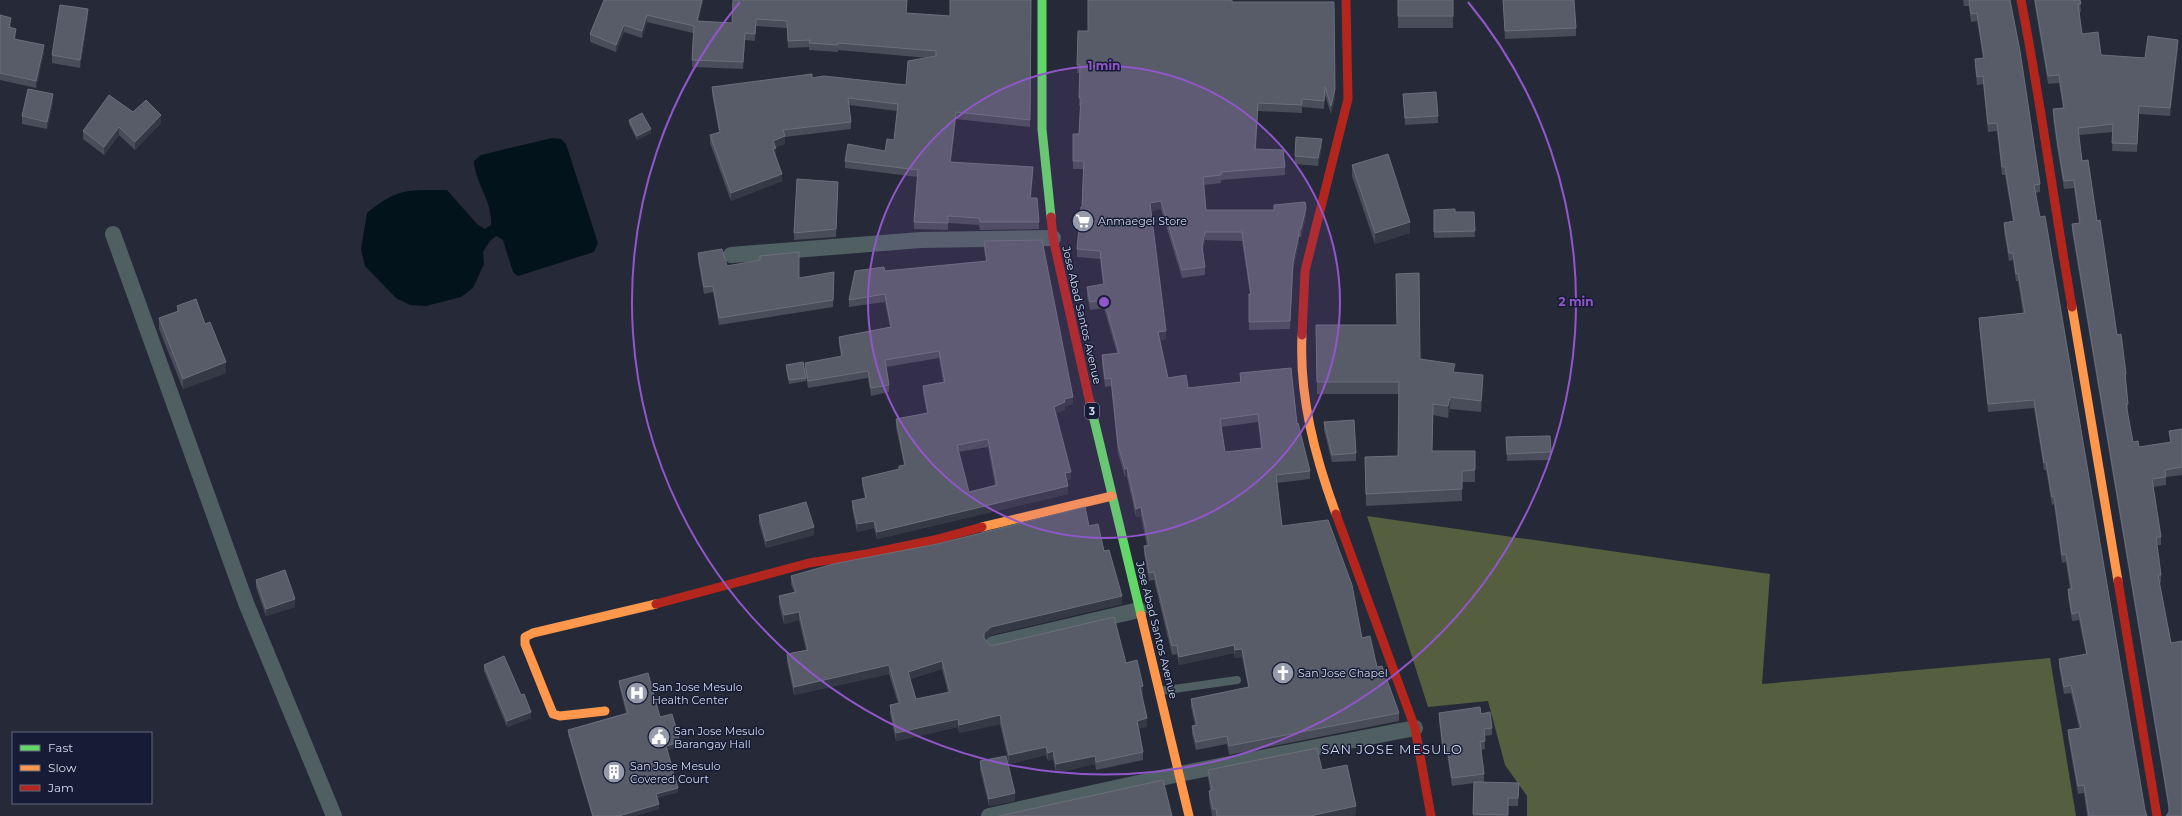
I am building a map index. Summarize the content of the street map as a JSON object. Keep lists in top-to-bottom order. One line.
{"streets":{"main road":["Jose Abad Santos Avenue","3"]},"districts":["SAN JOSE MESULO"],"places":{"supermarket":["Anmaegel Store"],"church":["San Jose Chapel"],"hospital":["San Jose Mesulo Health Center"],"public building":["San Jose Mesulo Barangay Hall"],"building":["San Jose Mesulo Covered Court"]},"legend":["Fast","Slow","Jam"],"rings":["1 min","2 min"]}
